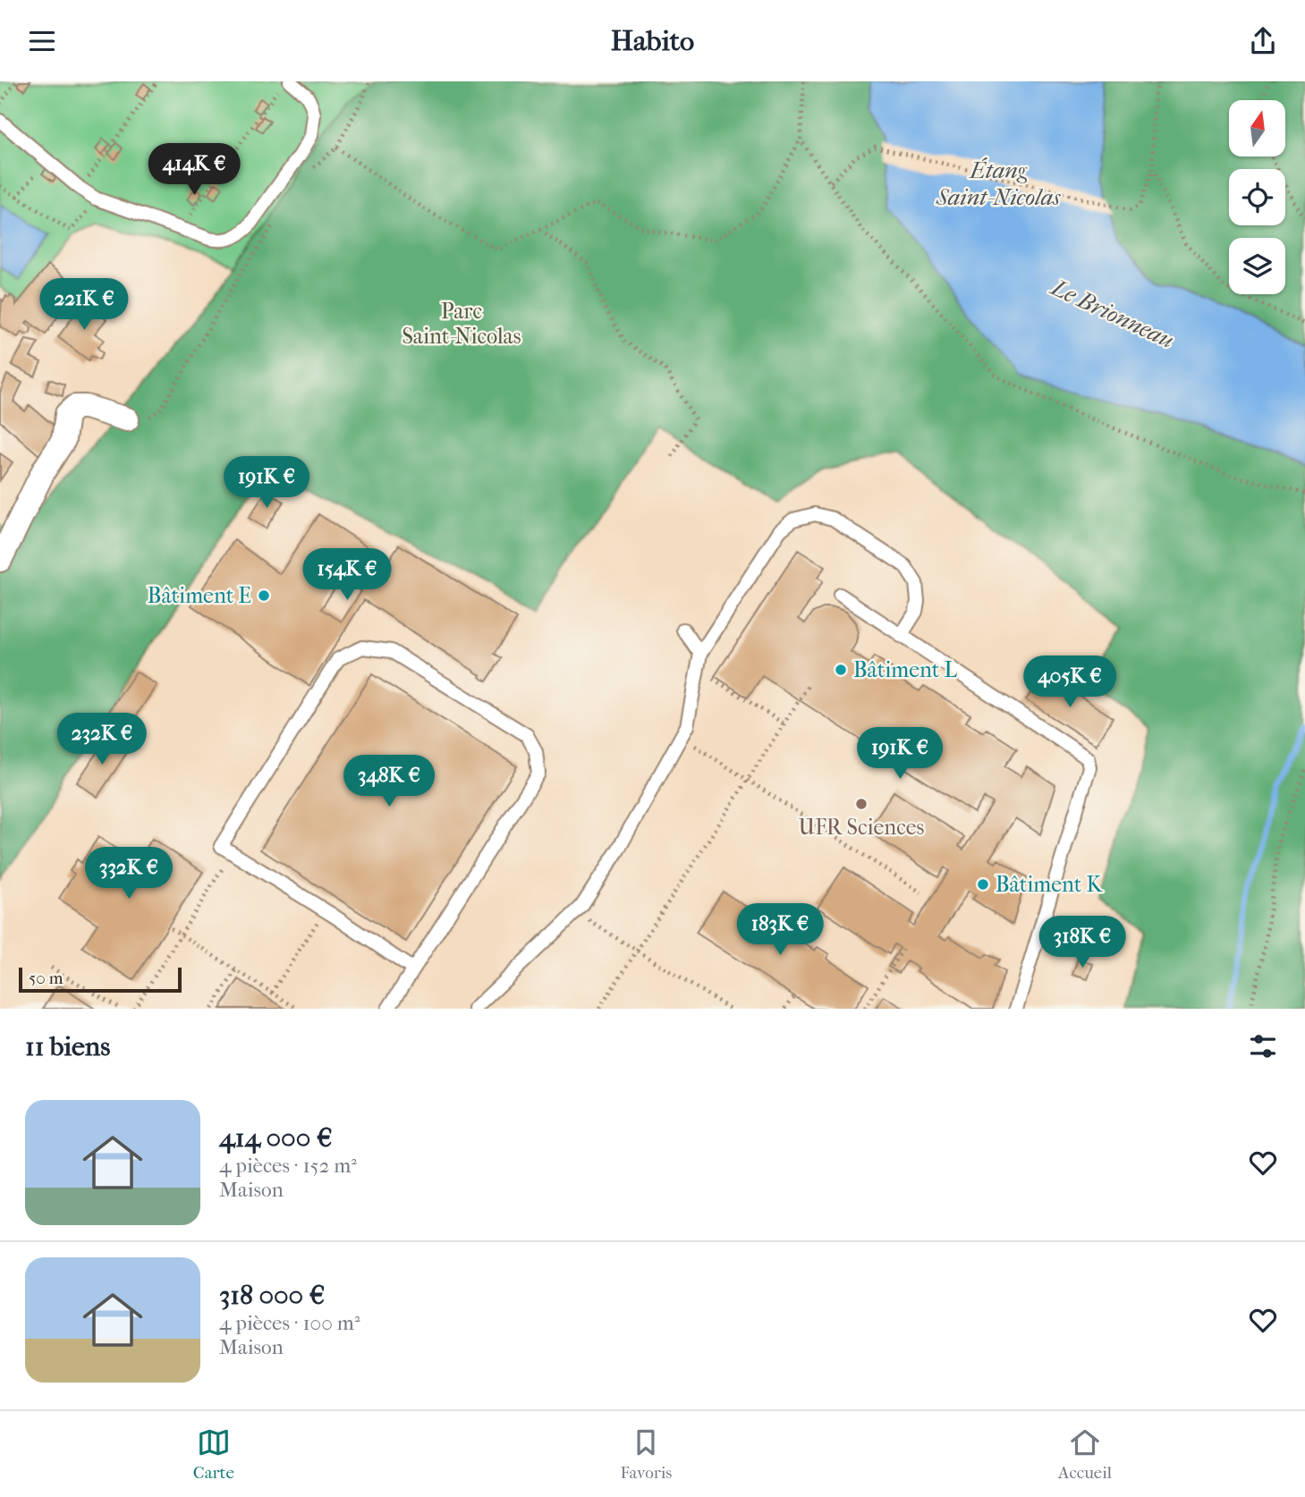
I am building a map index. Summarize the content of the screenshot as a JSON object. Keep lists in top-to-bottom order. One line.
{"water":["Étang Saint-Nicolas","Le Brionneau"],"parks":["Parc Saint-Nicolas"],"places":["Bâtiment E","Bâtiment L","UFR Sciences","Bâtiment K"],"scale_bar":"50 m","north":"top","page":{"header":"Habito","price":["414K €","221K €","191K €","154K €","405K €","232K €","191K €","348K €","332K €","183K €","318K €"],"scale":"50 m","heading":"11 biens","list":[{"name":"414 000 €","note":"4 pièces · 152 m² · Maison"},{"name":"318 000 €","note":"4 pièces · 100 m² · Maison"}],"tabs":["Carte","Favoris","Accueil"]}}
